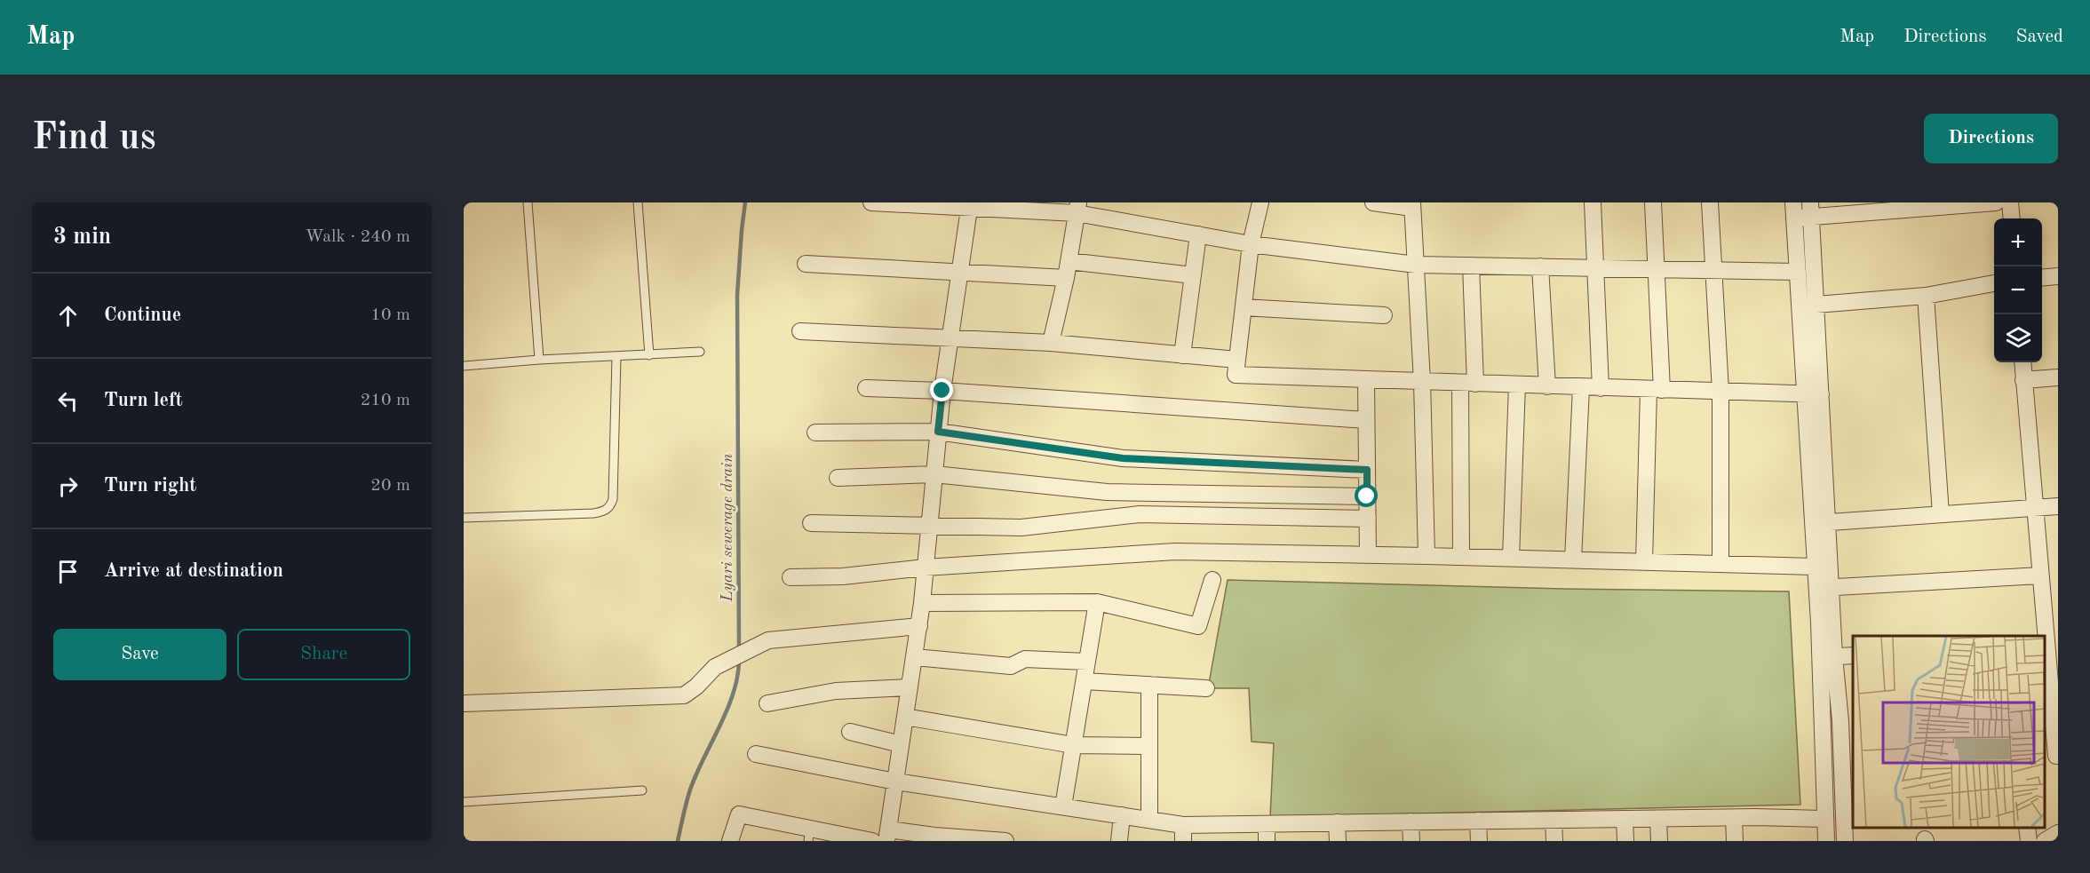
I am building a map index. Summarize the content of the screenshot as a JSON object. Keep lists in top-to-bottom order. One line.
{"water":["Lyari sewerage drain"],"page":{"header":"Map","nav":["Map","Directions","Saved"],"buttons":["Directions",["Save","Share"]],"title":"Find us","heading":["3 min","Walk · 240 m"],"map_buttons":["+","−"],"list":[["Continue","10 m"],["Turn left","210 m"],["Turn right","20 m"],"Arrive at destination"]}}
